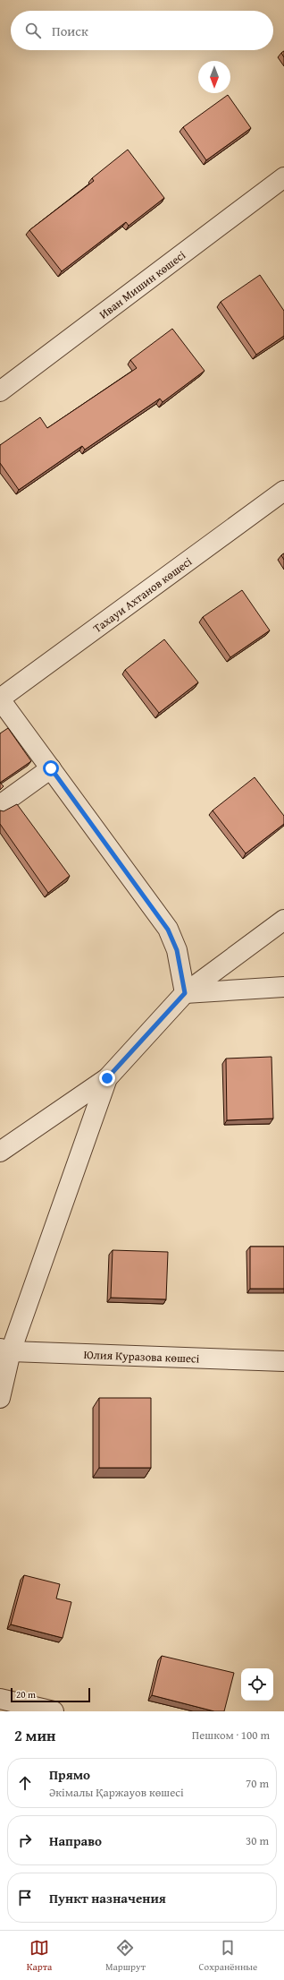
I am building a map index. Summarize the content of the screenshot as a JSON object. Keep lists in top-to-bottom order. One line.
{"streets":{"street":["Иван Мишин көшесі","Тахауи Ахтанов көшесі","Юлия Куразова көшесі"]},"scale_bar":"20 m","north":"bottom","page":{"search":"Поиск","scale":"20 m","heading":["2 мин","Пешком · 100 m"],"list":[["Прямо","Әкімалы Қаржауов көшесі","70 m"],["Направо","30 m"],"Пункт назначения"],"nav":["Карта","Маршрут","Сохранённые"]}}
